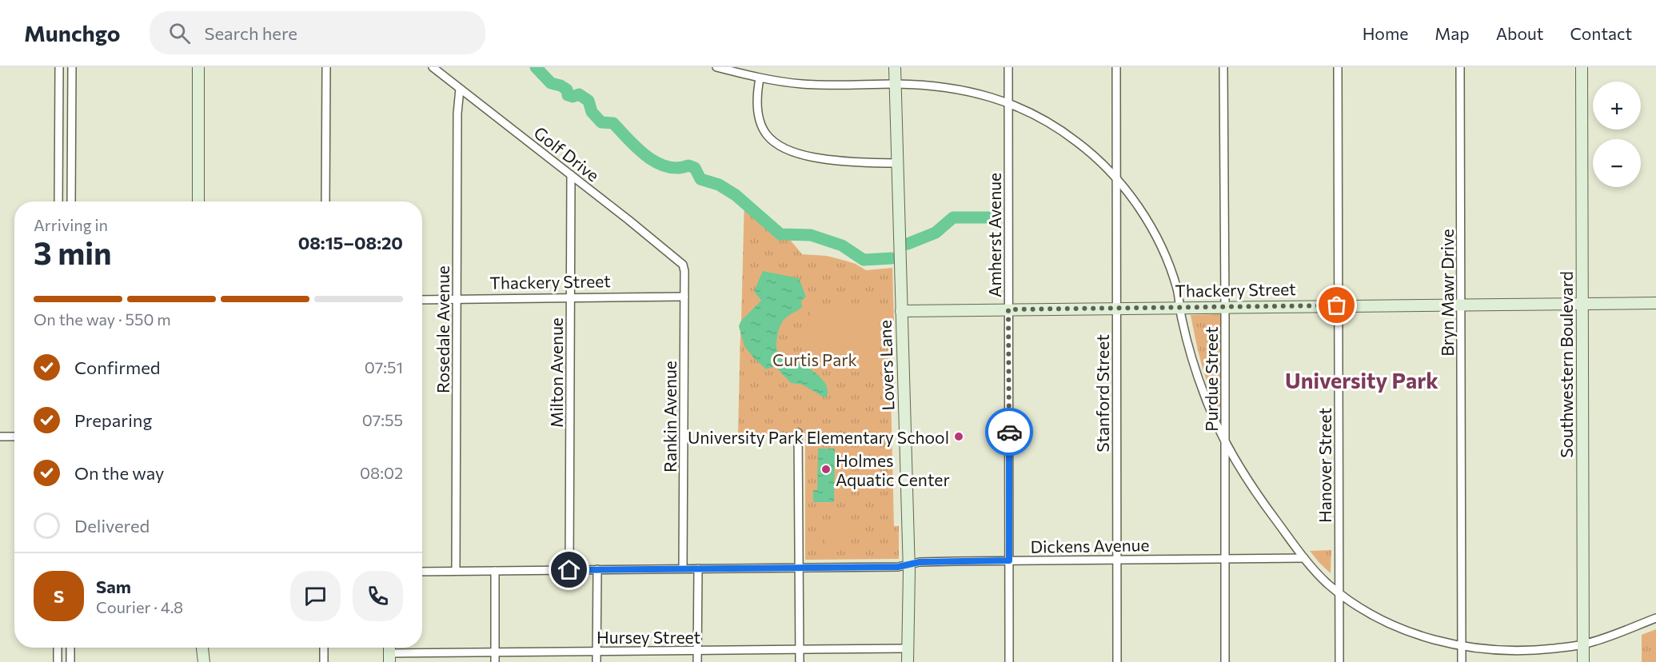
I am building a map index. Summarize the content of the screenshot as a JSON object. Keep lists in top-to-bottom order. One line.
{"streets":{"street":["Golf Drive","Amherst Avenue","Thackery Street","Bryn Mawr Drive","Rosedale Avenue","Southwestern Boulevard","Lovers Lane","Milton Avenue","Purdue Street","Stanford Street","Rankin Avenue","Hanover Street","Dickens Avenue","Hursey Street"]},"crossings":[["Golf Drive","Rosedale Avenue"],["Golf Drive","Milton Avenue"],["Golf Drive","Rankin Avenue"],["Amherst Avenue","Thackery Street"],["Amherst Avenue","Dickens Avenue"],["Thackery Street","Bryn Mawr Drive"],["Thackery Street","Rosedale Avenue"],["Thackery Street","Southwestern Boulevard"],["Thackery Street","Lovers Lane"],["Thackery Street","Milton Avenue"],["Thackery Street","Purdue Street"],["Thackery Street","Stanford Street"],["Thackery Street","Rankin Avenue"],["Thackery Street","Hanover Street"],["Rosedale Avenue","Dickens Avenue"],["Lovers Lane","Dickens Avenue"],["Lovers Lane","Hursey Street"],["Milton Avenue","Dickens Avenue"],["Purdue Street","Dickens Avenue"],["Stanford Street","Dickens Avenue"],["Rankin Avenue","Dickens Avenue"]],"districts":["University Park"],"parks":["Curtis Park"],"places":["University Park Elementary School","Holmes Aquatic Center"],"page":{"header":"Munchgo","search":"Search here","nav":["Home","Map","About","Contact"],"map_buttons":["+","−"],"heading":["3 min","Arriving in","08:15–08:20"],"panel":["Sam","Courier · 4.8"],"bar":"On the way · 550 m","list":[["Confirmed","07:51"],["Preparing","07:55"],["On the way","08:02"],"Delivered"],"round":"S"}}
